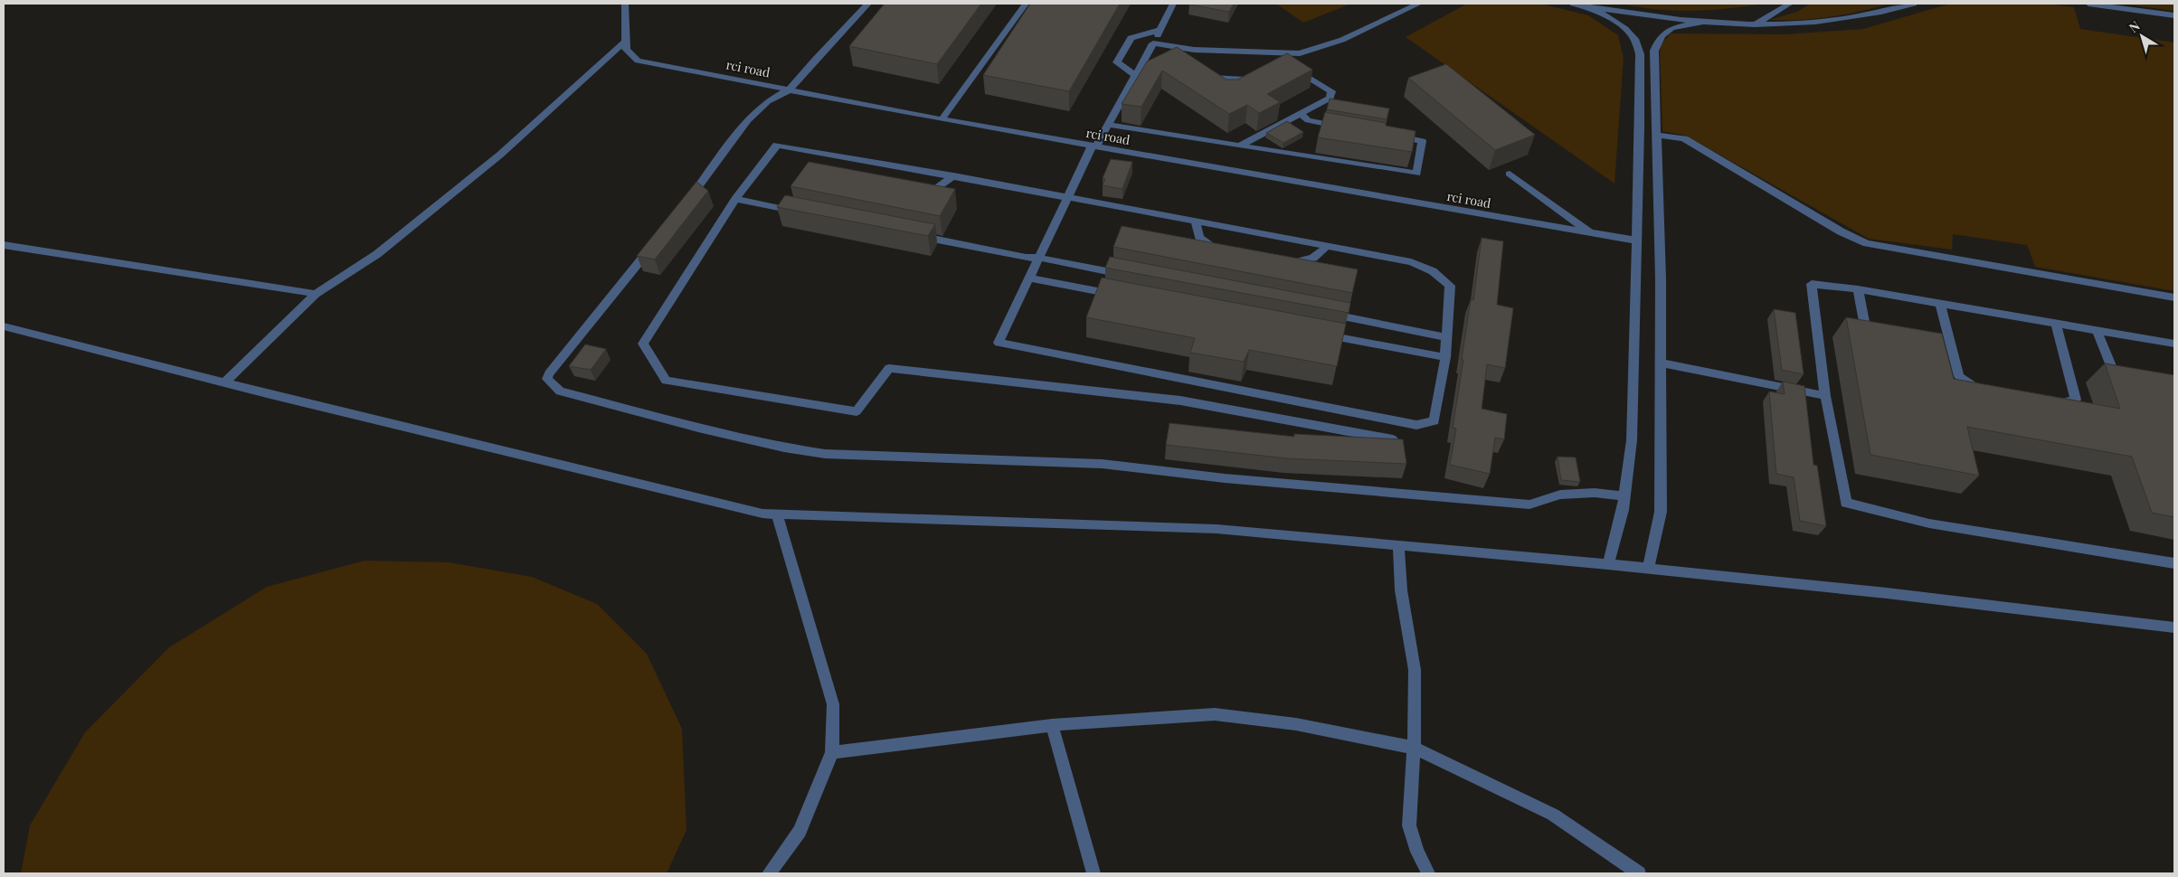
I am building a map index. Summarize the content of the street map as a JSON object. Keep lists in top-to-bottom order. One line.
{"streets":{"street":["rci road"]},"north":"top left"}
